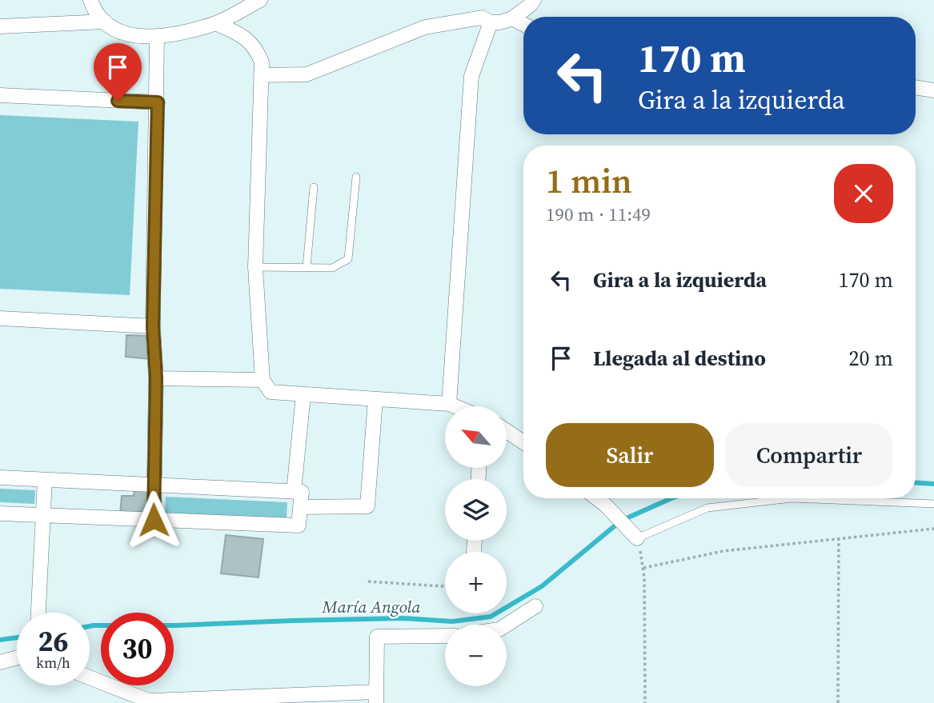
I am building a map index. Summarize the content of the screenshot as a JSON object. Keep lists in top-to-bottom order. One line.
{"water":["María Angola"],"north":"top left","page":{"turn":["170 m","Gira a la izquierda"],"heading":["1 min","190 m · 11:49"],"list":[{"name":"Gira a la izquierda","value":"170 m"},{"name":"Llegada al destino","value":"20 m"}],"map_buttons":["+","−"],"buttons":["Salir","Compartir"],"speed":"26 km/h","limit":"30"}}
